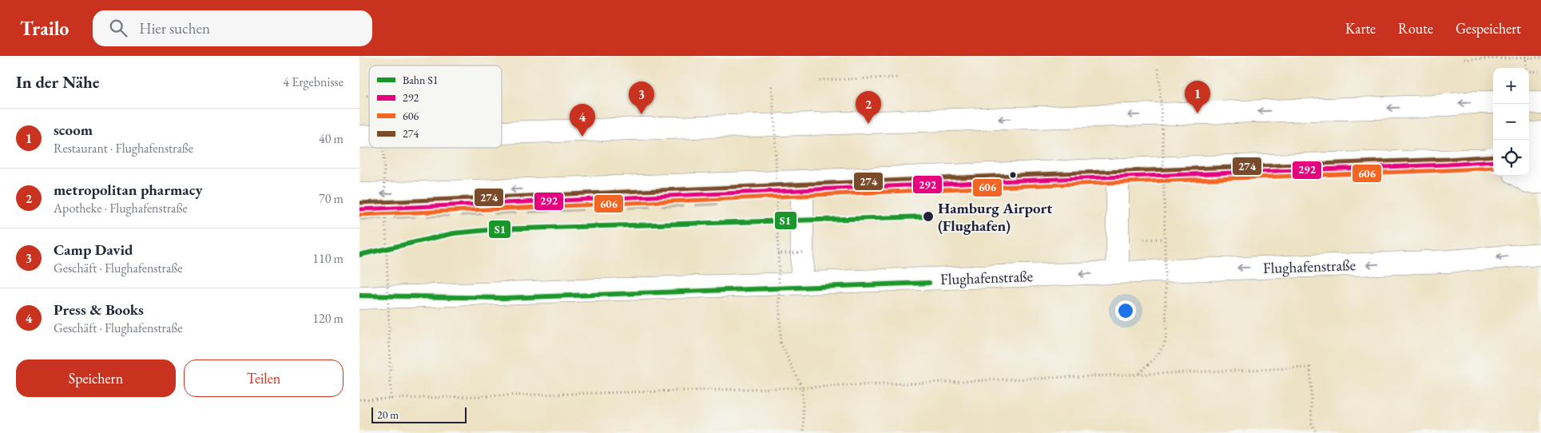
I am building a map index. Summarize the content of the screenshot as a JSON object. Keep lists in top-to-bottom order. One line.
{"streets":{"street":["Flughafenstraße"]},"places":["Hamburg Airport (Flughafen)"],"lines":["transit line 274","transit line 292","transit line 606","rail line S1"],"legend":["Bahn S1","292","606","274"],"scale_bar":"20 m","page":{"header":"Trailo","search":"Hier suchen","nav":["Karte","Route","Gespeichert"],"heading":["In der Nähe","4 Ergebnisse"],"map_buttons":["+","−"],"pins":["1","3","2","4"],"list":[{"mark":"1","name":"scoom","note":"Restaurant · Flughafenstraße","value":"40 m"},{"mark":"2","name":"metropolitan pharmacy","note":"Apotheke · Flughafenstraße","value":"70 m"},{"mark":"3","name":"Camp David","note":"Geschäft · Flughafenstraße","value":"110 m"},{"mark":"4","name":"Press & Books","note":"Geschäft · Flughafenstraße","value":"120 m"}],"buttons":["Speichern","Teilen"],"scale":"20 m"}}
